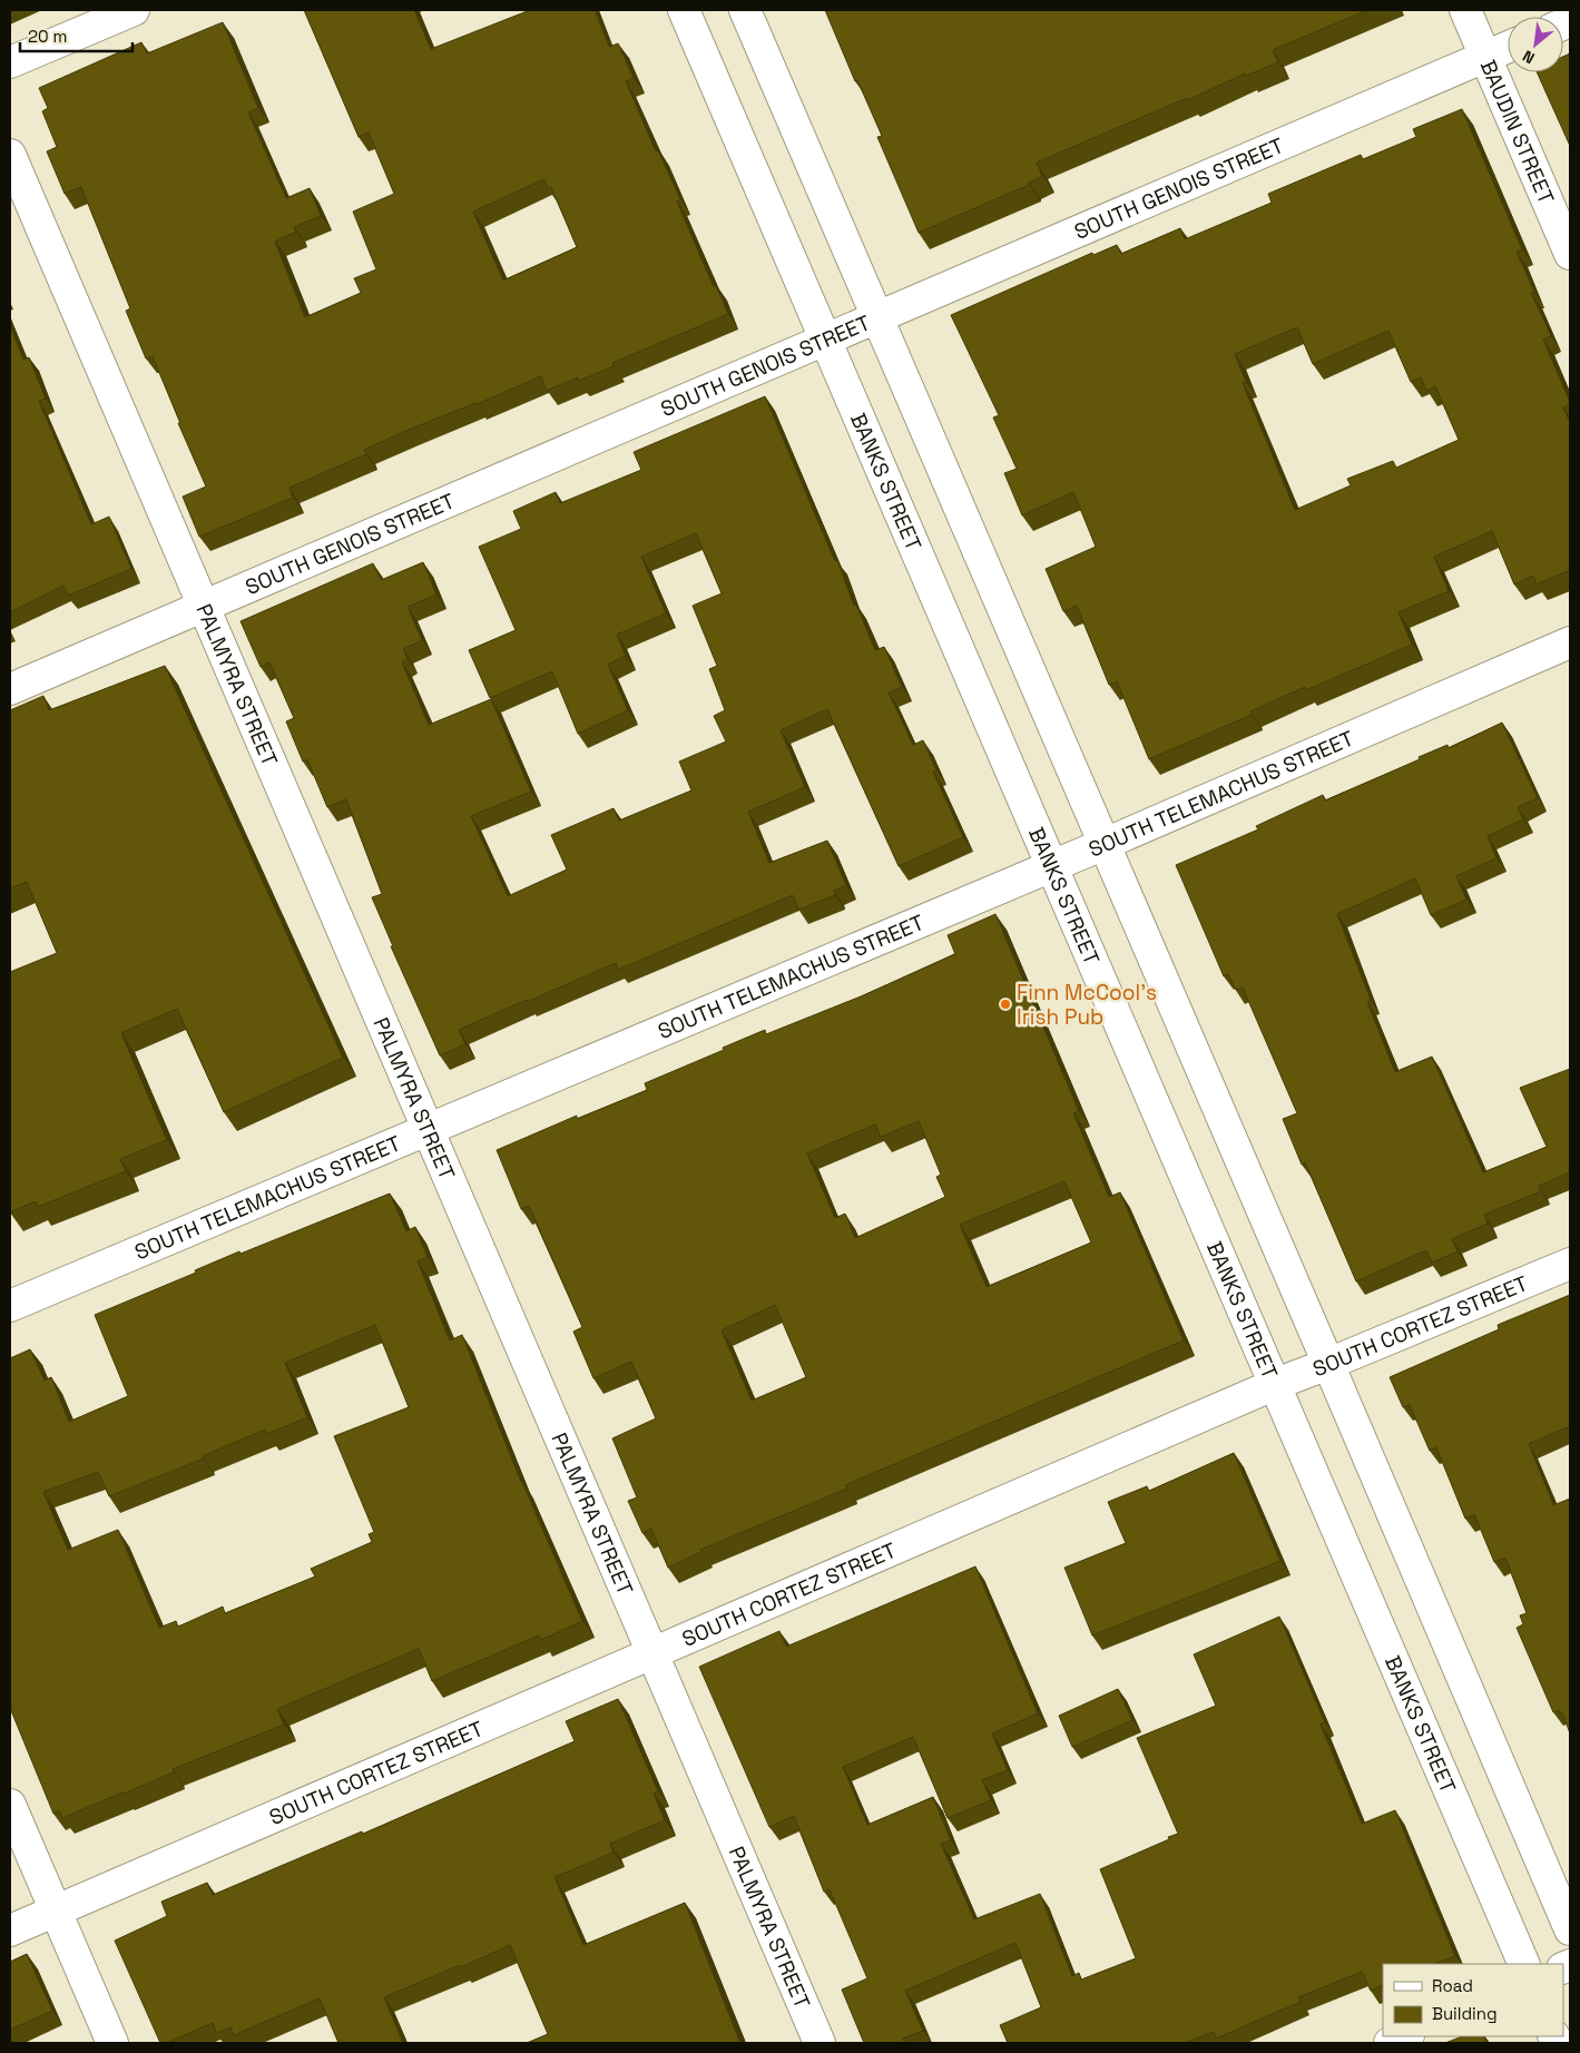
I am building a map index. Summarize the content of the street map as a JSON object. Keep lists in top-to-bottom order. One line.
{"streets":{"street":["BAUDIN STREET","SOUTH GENOIS STREET","BANKS STREET","PALMYRA STREET","SOUTH TELEMACHUS STREET","SOUTH CORTEZ STREET"]},"crossings":[["BAUDIN STREET","SOUTH GENOIS STREET"],["SOUTH GENOIS STREET","BANKS STREET"],["SOUTH GENOIS STREET","PALMYRA STREET"],["BANKS STREET","SOUTH TELEMACHUS STREET"],["BANKS STREET","SOUTH CORTEZ STREET"],["PALMYRA STREET","SOUTH TELEMACHUS STREET"],["PALMYRA STREET","SOUTH CORTEZ STREET"]],"places":["Finn McCool's Irish Pub"],"legend":["Road","Building"],"scale_bar":"20 m","north":"bottom left"}
